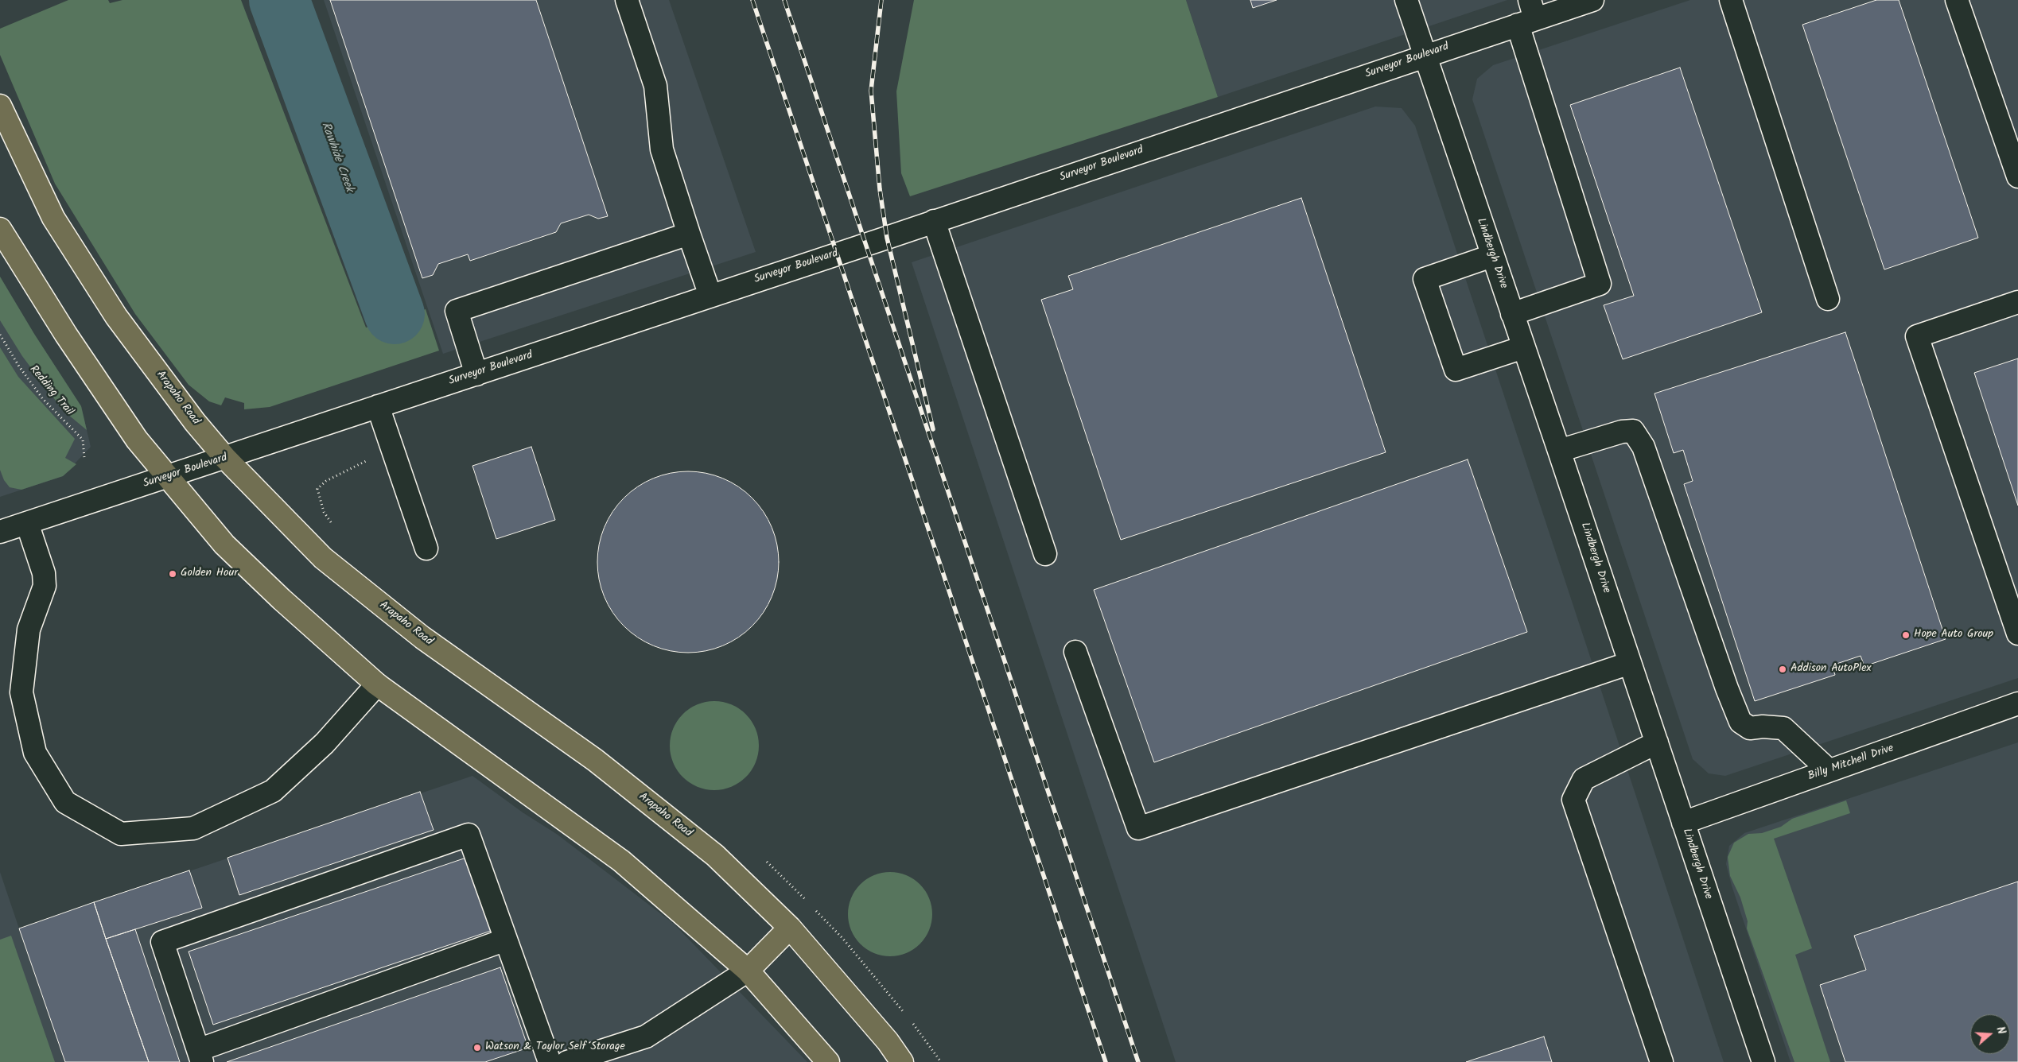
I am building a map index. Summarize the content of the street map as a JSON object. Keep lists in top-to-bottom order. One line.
{"streets":{"main road":["Arapaho Road"],"street":["Surveyor Boulevard","Lindbergh Drive","Billy Mitchell Drive"],"path":["Redding Trail"]},"crossings":[["Surveyor Boulevard","Lindbergh Drive"],["Surveyor Boulevard","Arapaho Road"],["Lindbergh Drive","Billy Mitchell Drive"]],"water":["Rawhide Creek"],"places":["Golden Hour","Hope Auto Group","Addison AutoPlex","Watson & Taylor Self Storage"],"north":"right"}
